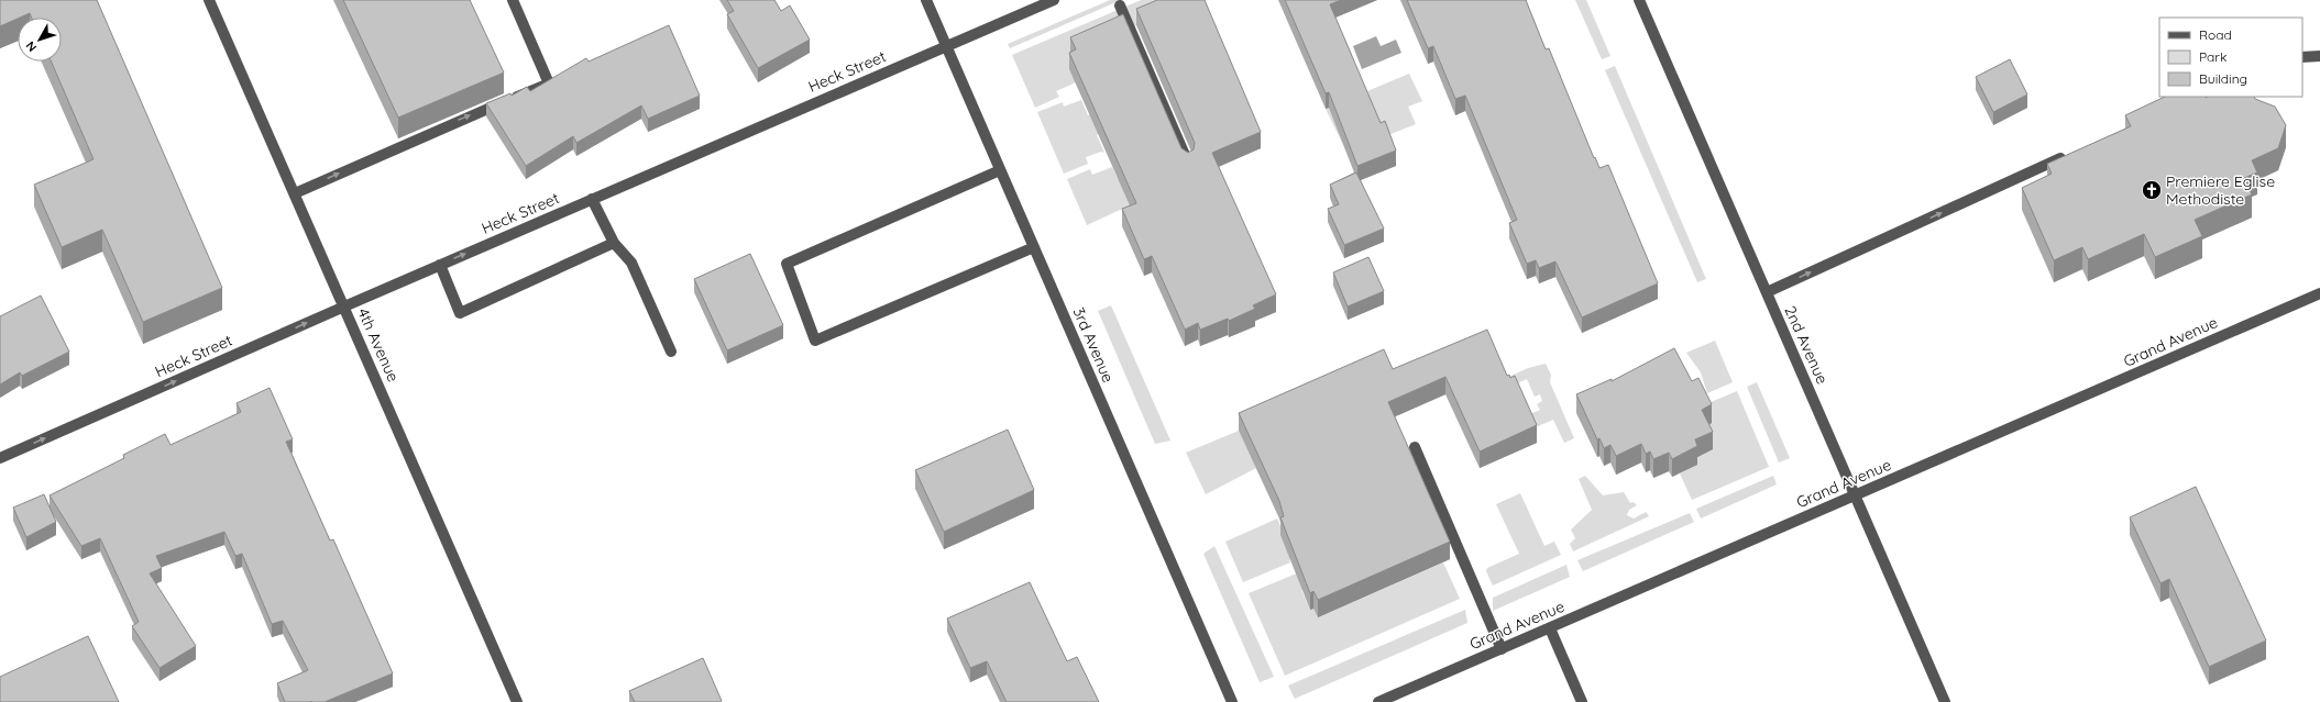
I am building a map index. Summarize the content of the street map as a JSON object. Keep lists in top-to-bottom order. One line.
{"streets":{"street":["Heck Street","Grand Avenue","4th Avenue","3rd Avenue","2nd Avenue"]},"crossings":[["Heck Street","4th Avenue"],["Heck Street","3rd Avenue"],["Grand Avenue","2nd Avenue"]],"one_way":["Heck Street"],"places":{"church":["Premiere Eglise Methodiste"]},"legend":["Road","Park","Building"],"north":"bottom left"}
